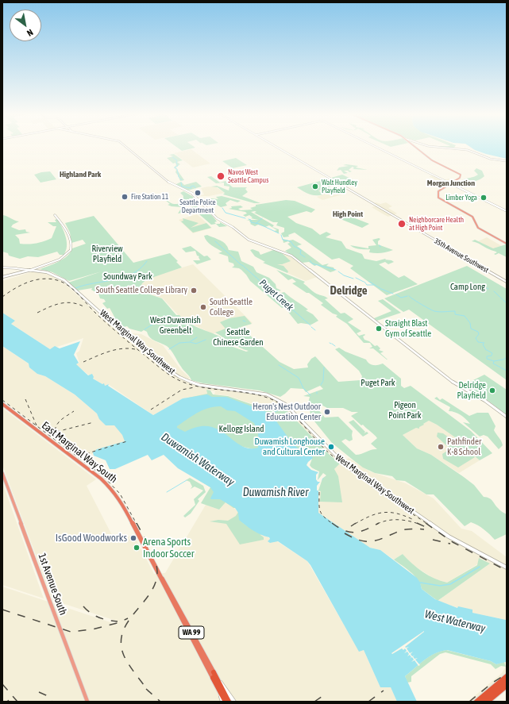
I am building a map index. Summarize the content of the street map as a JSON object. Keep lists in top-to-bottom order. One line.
{"streets":{"highway":["East Marginal Way South","WA 99"],"main road":["35th Avenue Southwest","West Marginal Way Southwest","1st Avenue South"]},"crossings":[["East Marginal Way South","WA 99"]],"districts":["Highland Park","Morgan Junction","High Point","Delridge"],"water":["Puget Creek","Duwamish Waterway","Duwamish River","West Waterway"],"parks":["Riverview Playfield","Soundway Park","Camp Long","West Duwamish Greenbelt","Seattle Chinese Garden","Puget Park","Pigeon Point Park","Kellogg Island"],"places":["Navos West Seattle Campus","Walt Hundley Playfield","Seattle Police Department","Fire Station 11","Limber Yoga","Neighborcare Health at High Point","South Seattle College Library","South Seattle College","Straight Blast Gym of Seattle","Delridge Playfield","Heron's Nest Outdoor Education Center","Duwamish Longhouse and Cultural Center","Pathfinder K-8 School","IsGood Woodworks","Arena Sports Indoor Soccer"],"north":"bottom right"}
